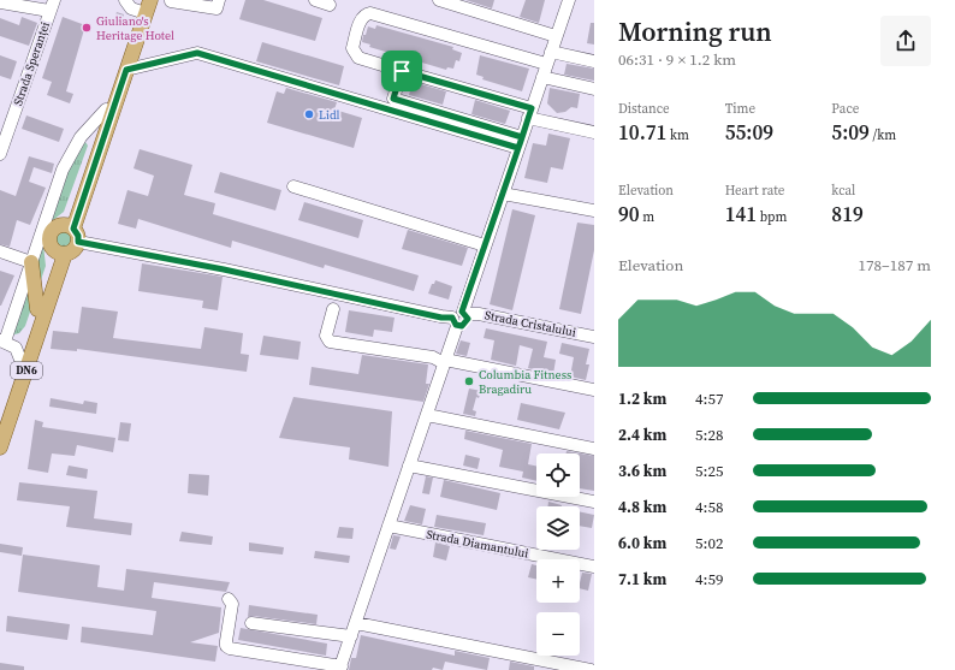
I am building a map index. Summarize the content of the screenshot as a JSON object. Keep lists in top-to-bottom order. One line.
{"streets":{"main road":["DN6"],"street":["Strada Speranței","Strada Cristalului","Strada Diamantului"]},"crossings":[["Strada Cristalului","DN6"]],"places":["Giuliano's Heritage Hotel","Lidl","Columbia Fitness Bragadiru"],"page":{"heading":["Morning run","06:31 · 9 × 1.2 km"],"stats":[["Distance","10.71 km"],["Time","55:09"],["Pace","5:09 /km"],["Elevation","90 m"],["Heart rate","141 bpm"],["kcal","819"]],"chart":["Elevation","178–187 m"],"list":[{"name":"1.2 km","note":"4:57"},{"name":"2.4 km","note":"5:28"},{"name":"3.6 km","note":"5:25"},{"name":"4.8 km","note":"4:58"},{"name":"6.0 km","note":"5:02"},{"name":"7.1 km","note":"4:59"}],"map_buttons":["+","−"]}}
